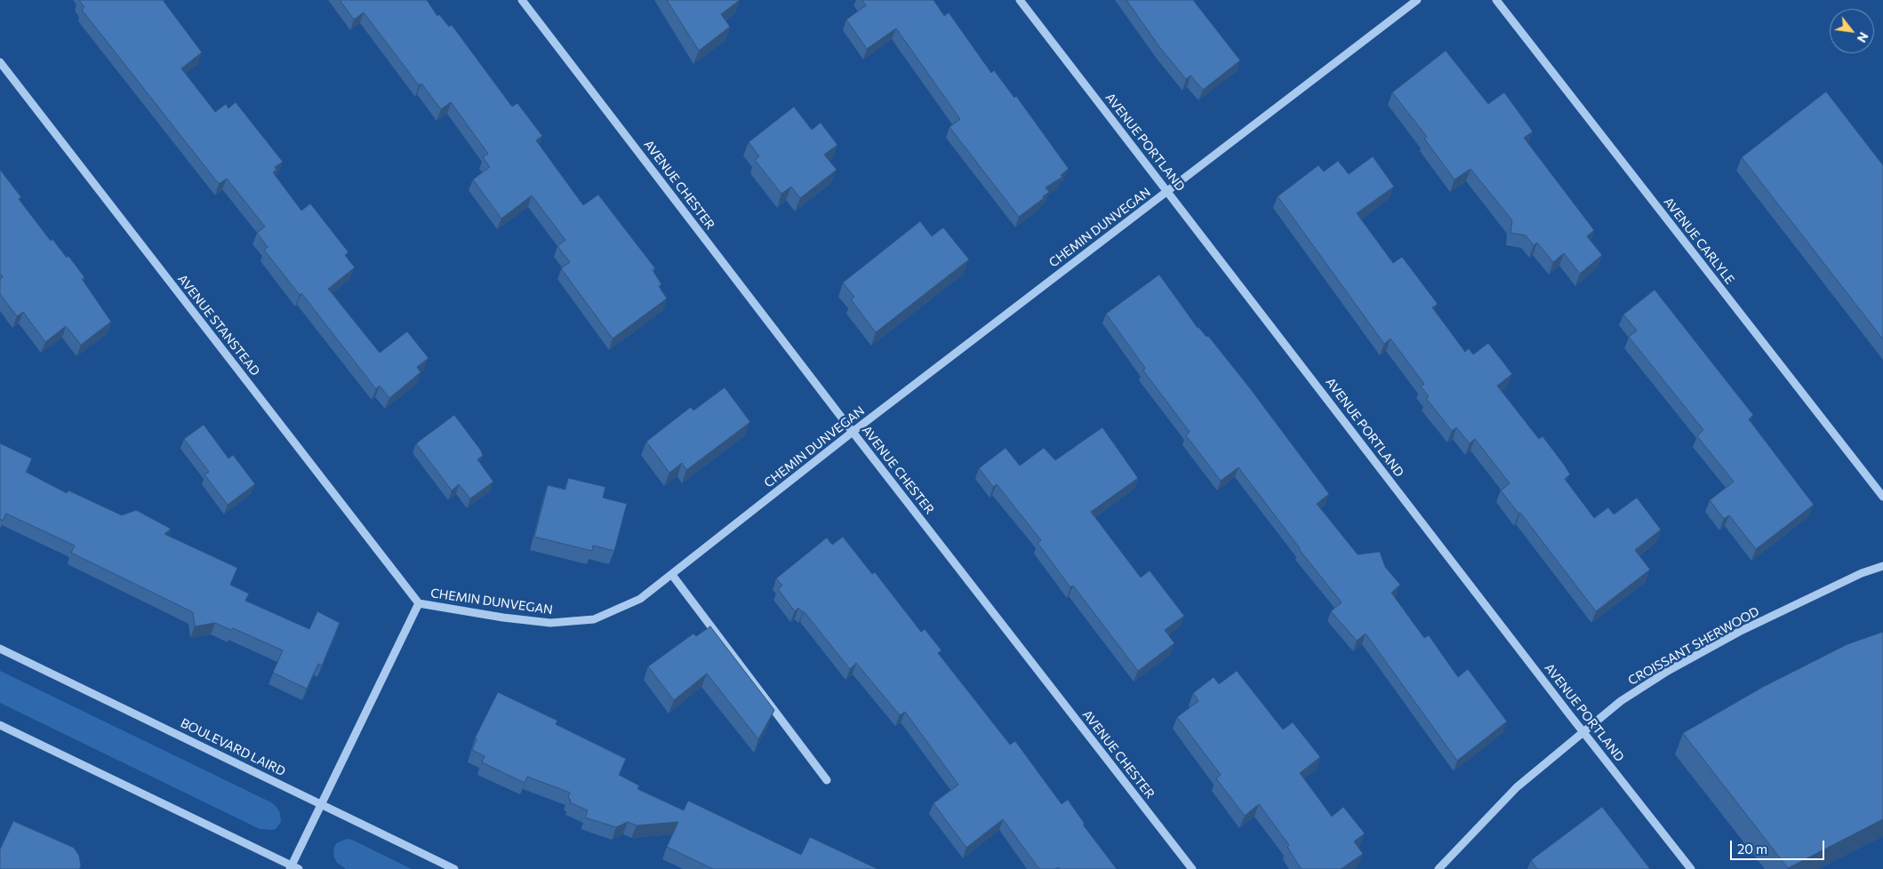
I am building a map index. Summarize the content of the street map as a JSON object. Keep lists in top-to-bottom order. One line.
{"streets":{"street":["AVENUE PORTLAND","AVENUE CHESTER","CHEMIN DUNVEGAN","AVENUE CARLYLE","AVENUE STANSTEAD","CROISSANT SHERWOOD","BOULEVARD LAIRD"]},"crossings":[["AVENUE PORTLAND","CHEMIN DUNVEGAN"],["AVENUE PORTLAND","CROISSANT SHERWOOD"],["AVENUE CHESTER","CHEMIN DUNVEGAN"],["CHEMIN DUNVEGAN","AVENUE STANSTEAD"],["CHEMIN DUNVEGAN","BOULEVARD LAIRD"]],"scale_bar":"20 m","north":"bottom right"}
